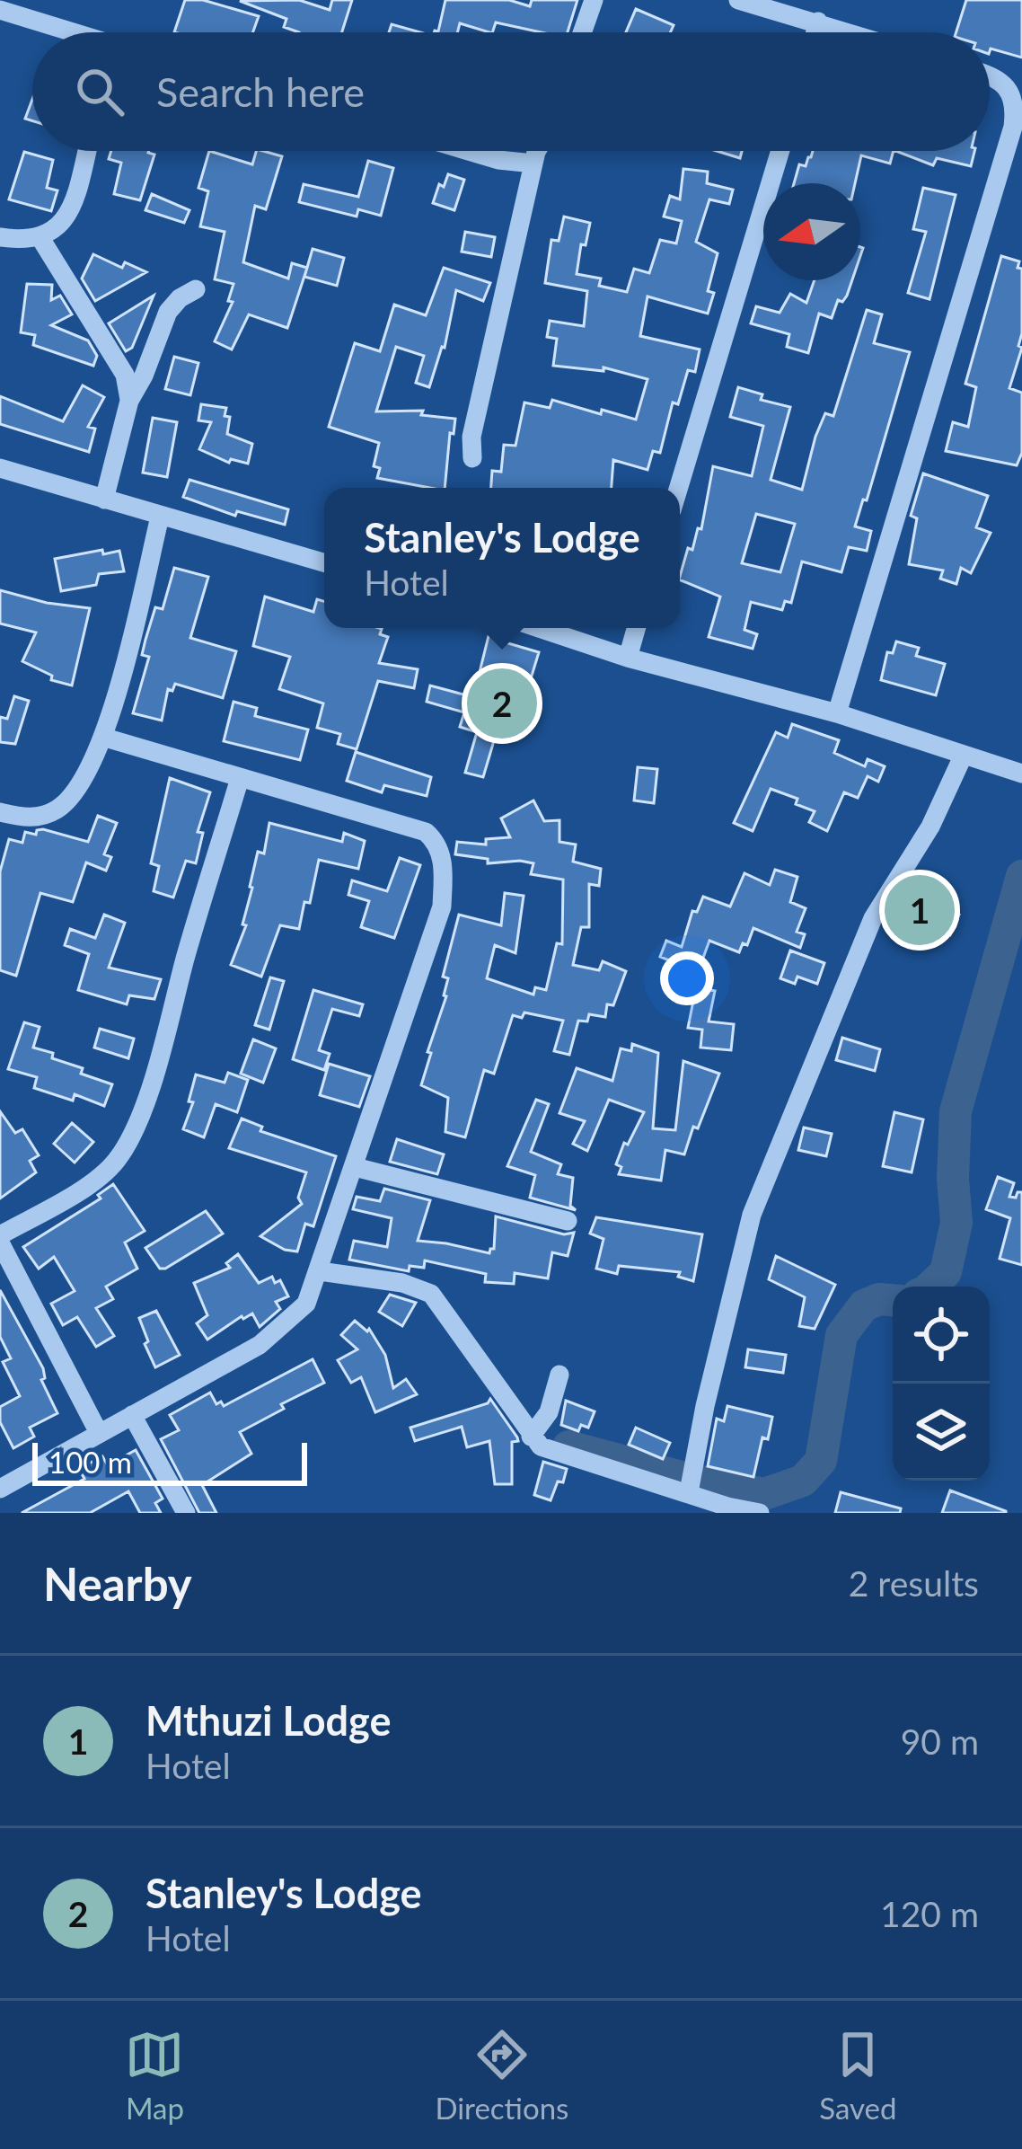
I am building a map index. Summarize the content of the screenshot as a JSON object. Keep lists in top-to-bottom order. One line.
{"scale_bar":"100 m","north":"left","page":{"search":"Search here","popup":["Stanley's Lodge","Hotel"],"pins":["2","1"],"scale":"100 m","heading":["Nearby","2 results"],"list":[{"mark":"1","name":"Mthuzi Lodge","note":"Hotel","value":"90 m"},{"mark":"2","name":"Stanley's Lodge","note":"Hotel","value":"120 m"}],"nav":["Map","Directions","Saved"]}}
